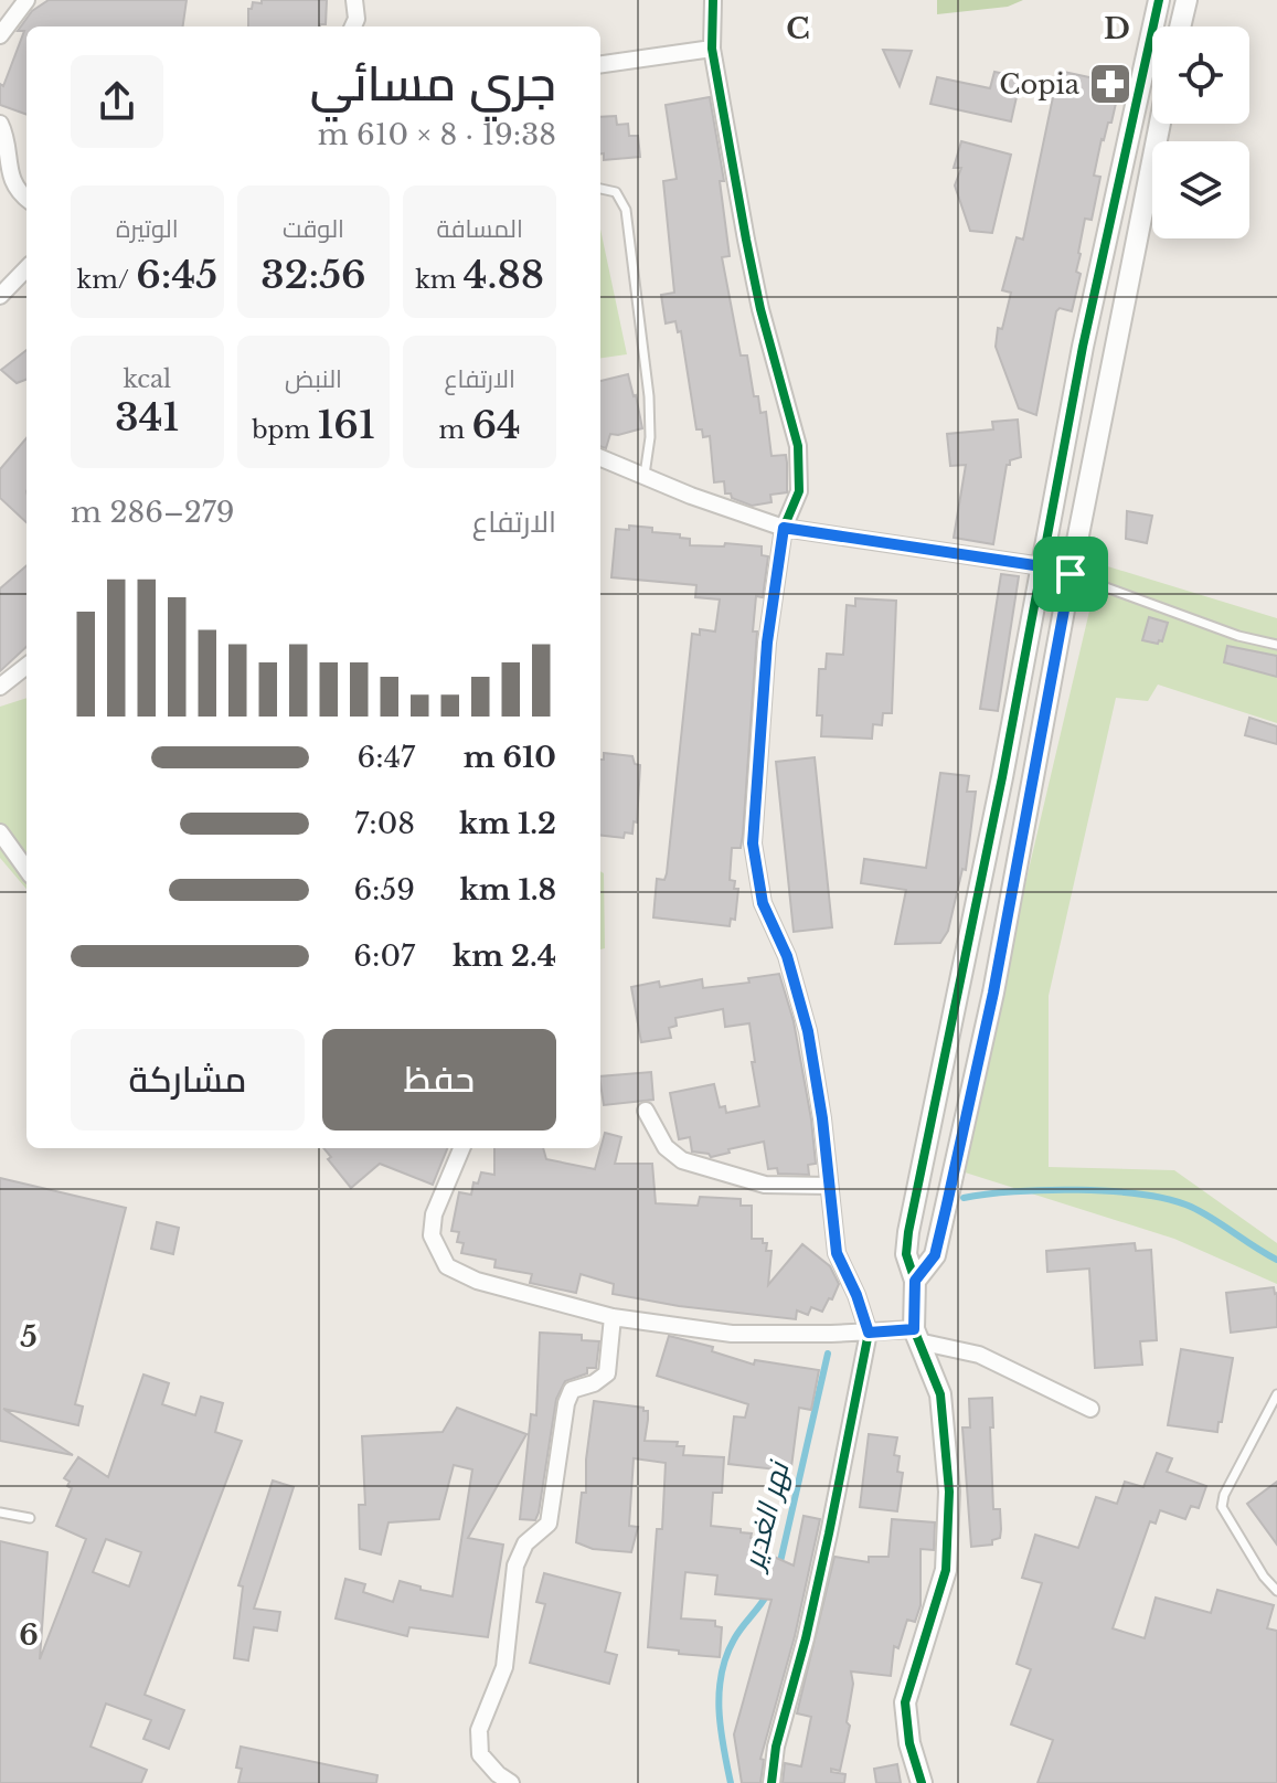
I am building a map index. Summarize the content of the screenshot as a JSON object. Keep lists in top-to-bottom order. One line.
{"water":["نهر الغدير"],"places":{"pharmacy":["Copia"]},"page":{"heading":["جري مسائي","19:38 · 8 × 610 m"],"stats":[["المسافة","4.88 km"],["الوقت","32:56"],["الوتيرة","6:45 /km"],["الارتفاع","64 m"],["النبض","161 bpm"],["kcal","341"]],"chart":["الارتفاع","279–286 m"],"list":[{"name":"610 m","note":"6:47"},{"name":"1.2 km","note":"7:08"},{"name":"1.8 km","note":"6:59"},{"name":"2.4 km","note":"6:07"}],"buttons":["حفظ","مشاركة"]},"grid":{"columns":["C","D"],"rows":["5","6"]}}
